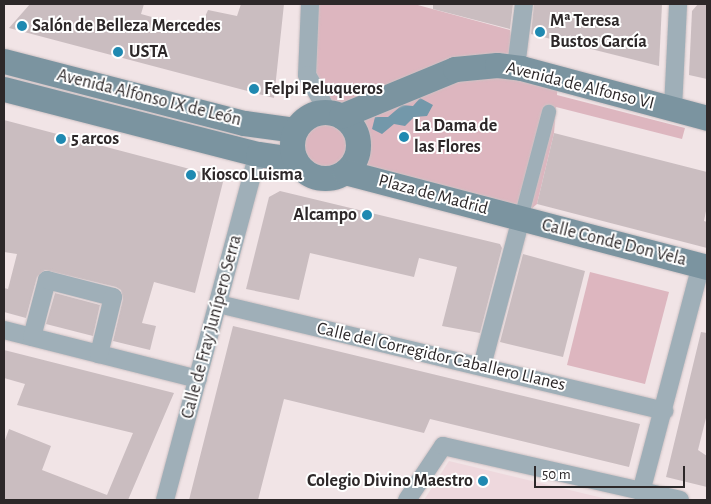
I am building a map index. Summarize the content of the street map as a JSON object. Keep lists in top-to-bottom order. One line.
{"streets":{"main road":["Avenida de Alfonso VI","Avenida Alfonso IX de León","Plaza de Madrid","Calle Conde Don Vela"],"street":["Calle de Fray Junípero Serra","Calle del Corregidor Caballero Llanes"]},"crossings":[["Avenida de Alfonso VI","Avenida Alfonso IX de León"],["Avenida de Alfonso VI","Plaza de Madrid"],["Avenida Alfonso IX de León","Plaza de Madrid"],["Avenida Alfonso IX de León","Calle de Fray Junípero Serra"],["Plaza de Madrid","Calle Conde Don Vela"],["Calle de Fray Junípero Serra","Calle del Corregidor Caballero Llanes"]],"places":["Salón de Belleza Mercedes","Mª Teresa Bustos García","USTA","Felpi Peluqueros","La Dama de las Flores","5 arcos","Kiosco Luisma","Alcampo","Colegio Divino Maestro"],"scale_bar":"50 m"}
